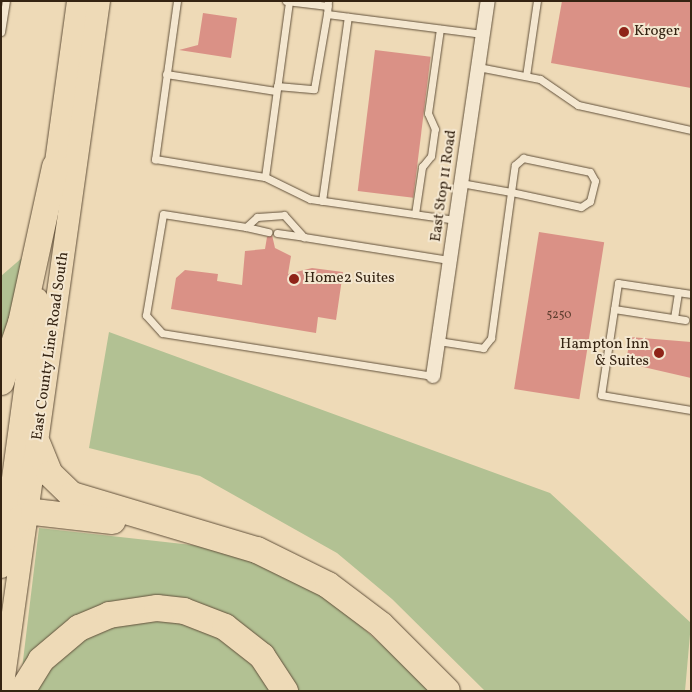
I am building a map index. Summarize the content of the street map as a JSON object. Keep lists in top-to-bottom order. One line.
{"streets":{"main road":["East County Line Road South"],"street":["East Stop 11 Road"]},"places":["Kroger","Home2 Suites","Hampton Inn & Suites"],"house_numbers":["5250"]}
